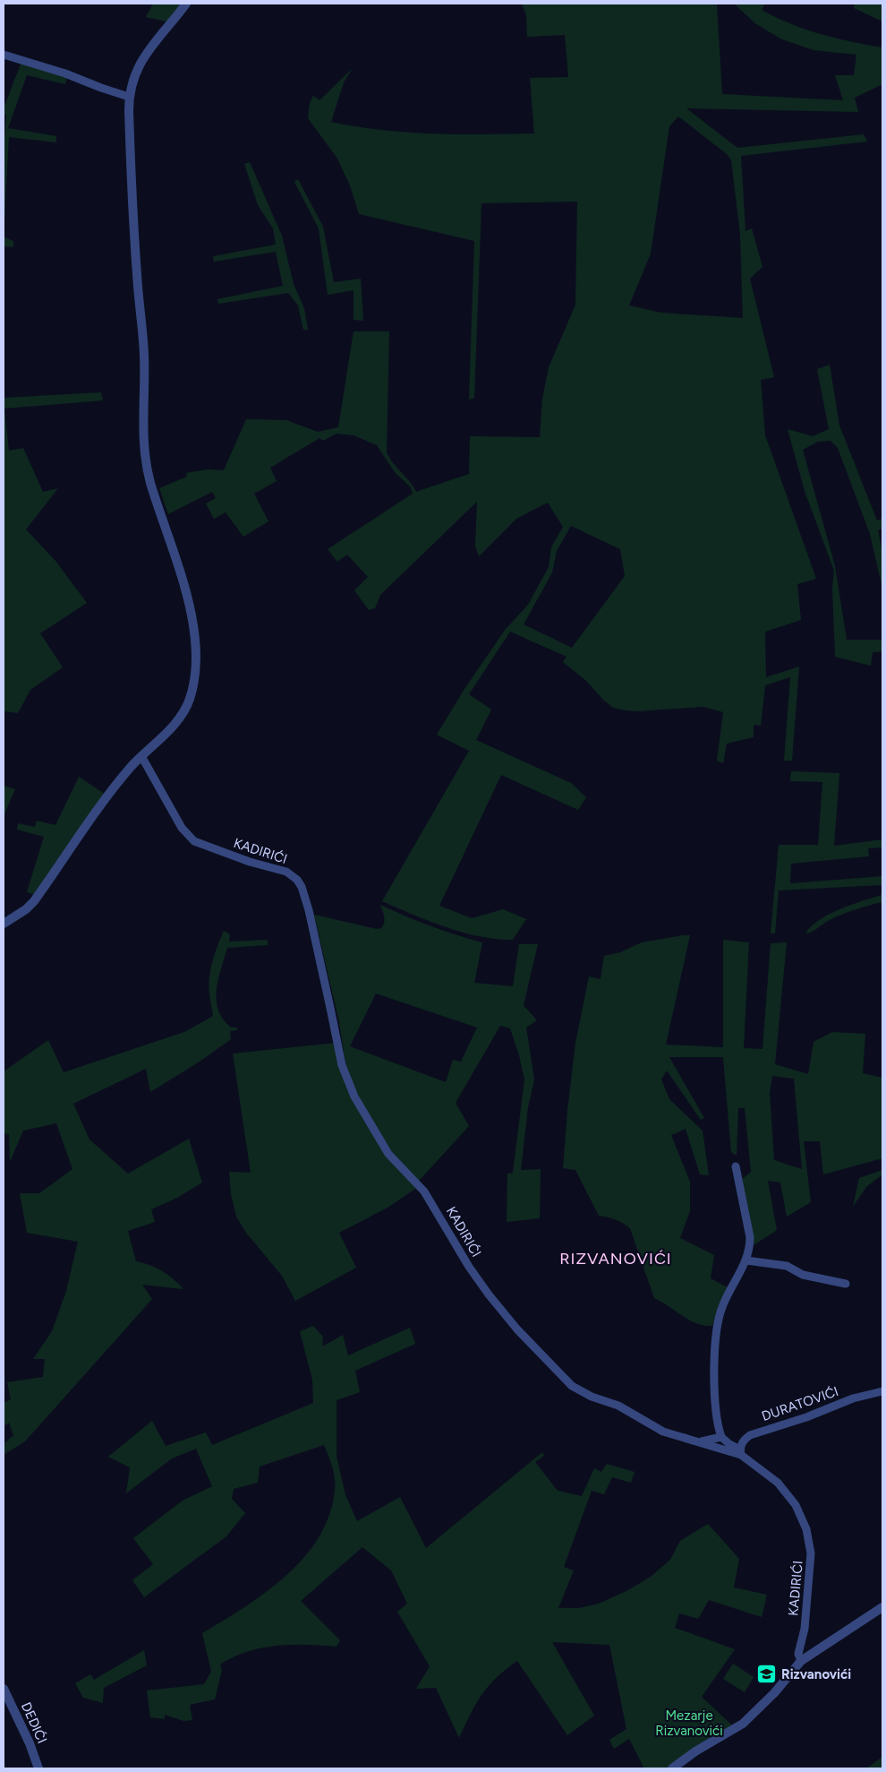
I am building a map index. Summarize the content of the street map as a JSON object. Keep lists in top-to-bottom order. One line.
{"streets":{"street":["KADIRIĆI","DURATOVIĆI","DEDIĆI"]},"crossings":[["KADIRIĆI","DURATOVIĆI"]],"districts":["RIZVANOVIĆI"],"parks":["Mezarje Rizvanovići"],"places":{"school or university":["Rizvanovići"]}}
